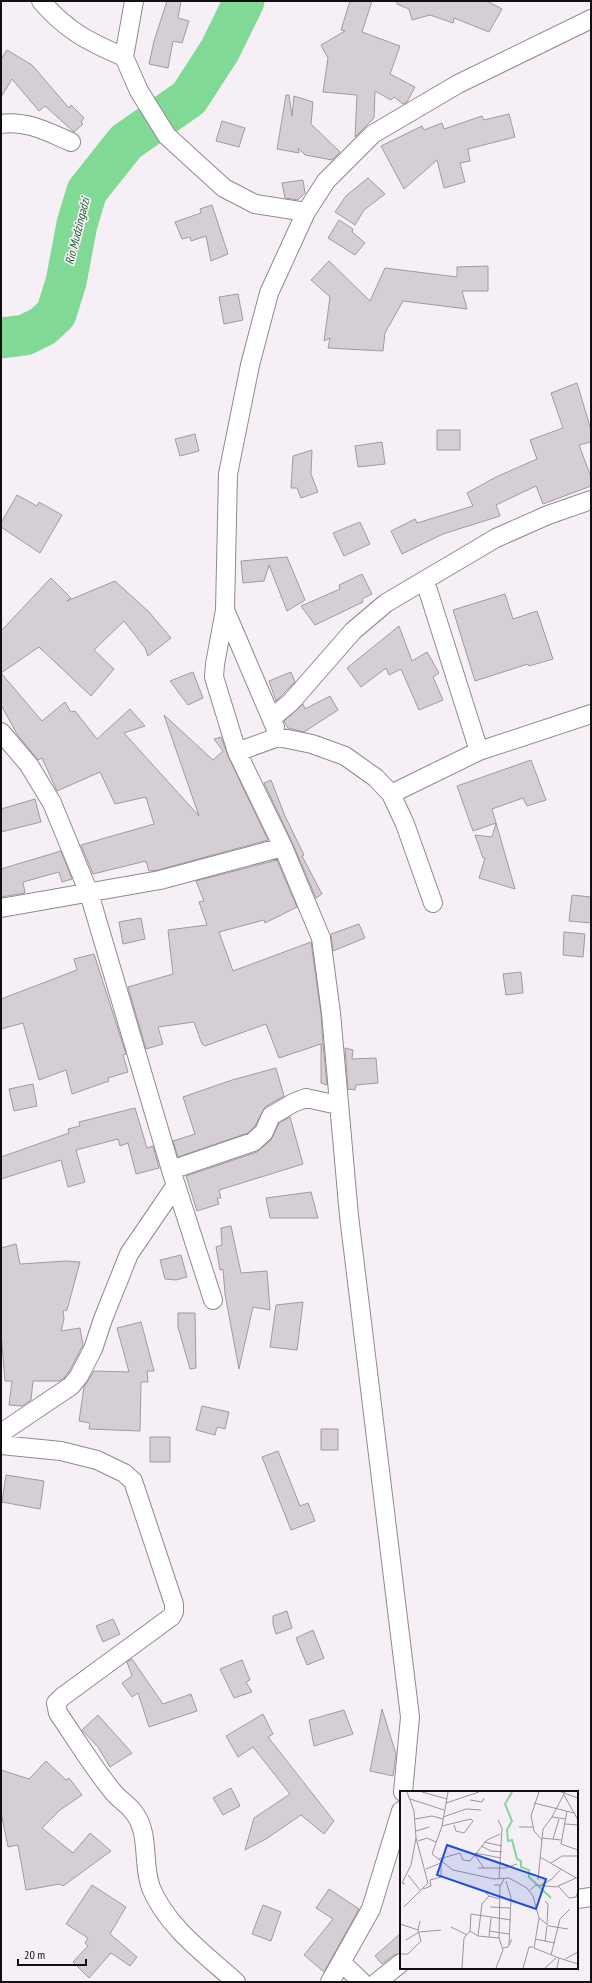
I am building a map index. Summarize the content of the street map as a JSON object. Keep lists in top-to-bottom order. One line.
{"water":["Rio Mudzingadzi"],"scale_bar":"20 m"}
